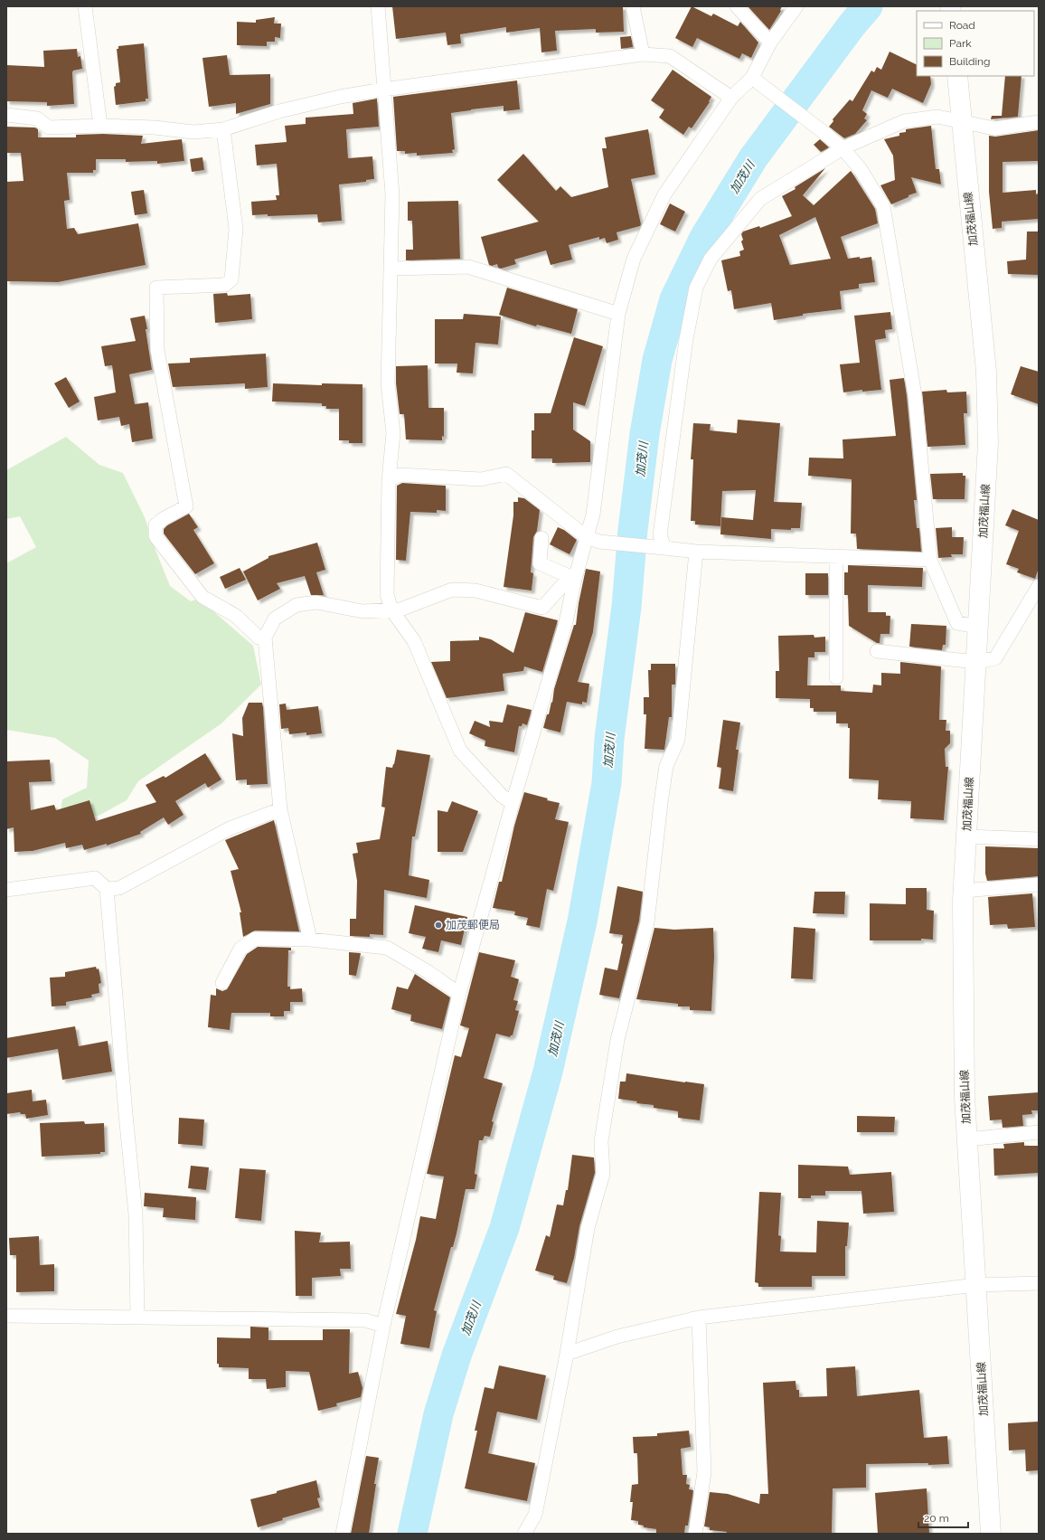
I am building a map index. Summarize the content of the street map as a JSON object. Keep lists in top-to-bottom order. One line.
{"streets":{"main road":["加茂福山線"]},"water":["加茂川"],"places":["加茂郵便局"],"legend":["Road","Park","Building"],"scale_bar":"20 m"}
